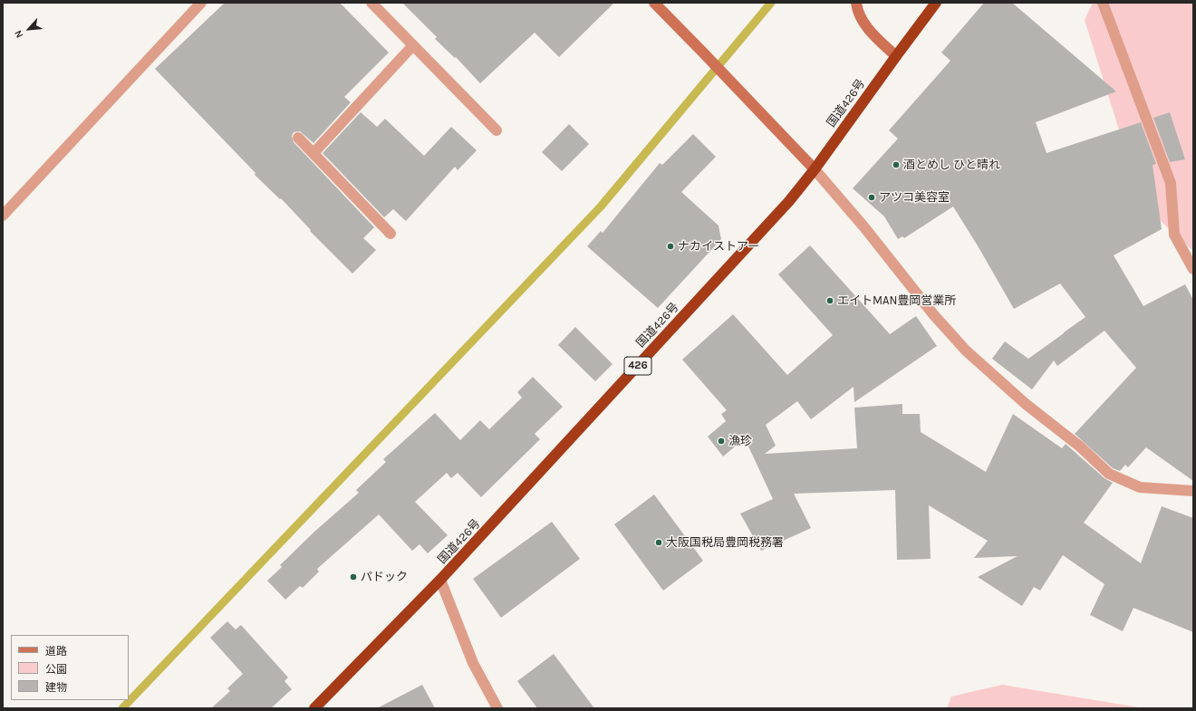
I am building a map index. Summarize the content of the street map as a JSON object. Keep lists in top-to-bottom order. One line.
{"streets":{"highway":["国道426号","426"]},"places":["酒とめし ひと晴れ","アツコ美容室","ナカイストアー","エイトMAN豊岡営業所","漁珍","大阪国税局豊岡税務署","パドック"],"legend":["道路","公園","建物"],"north":"bottom left"}
